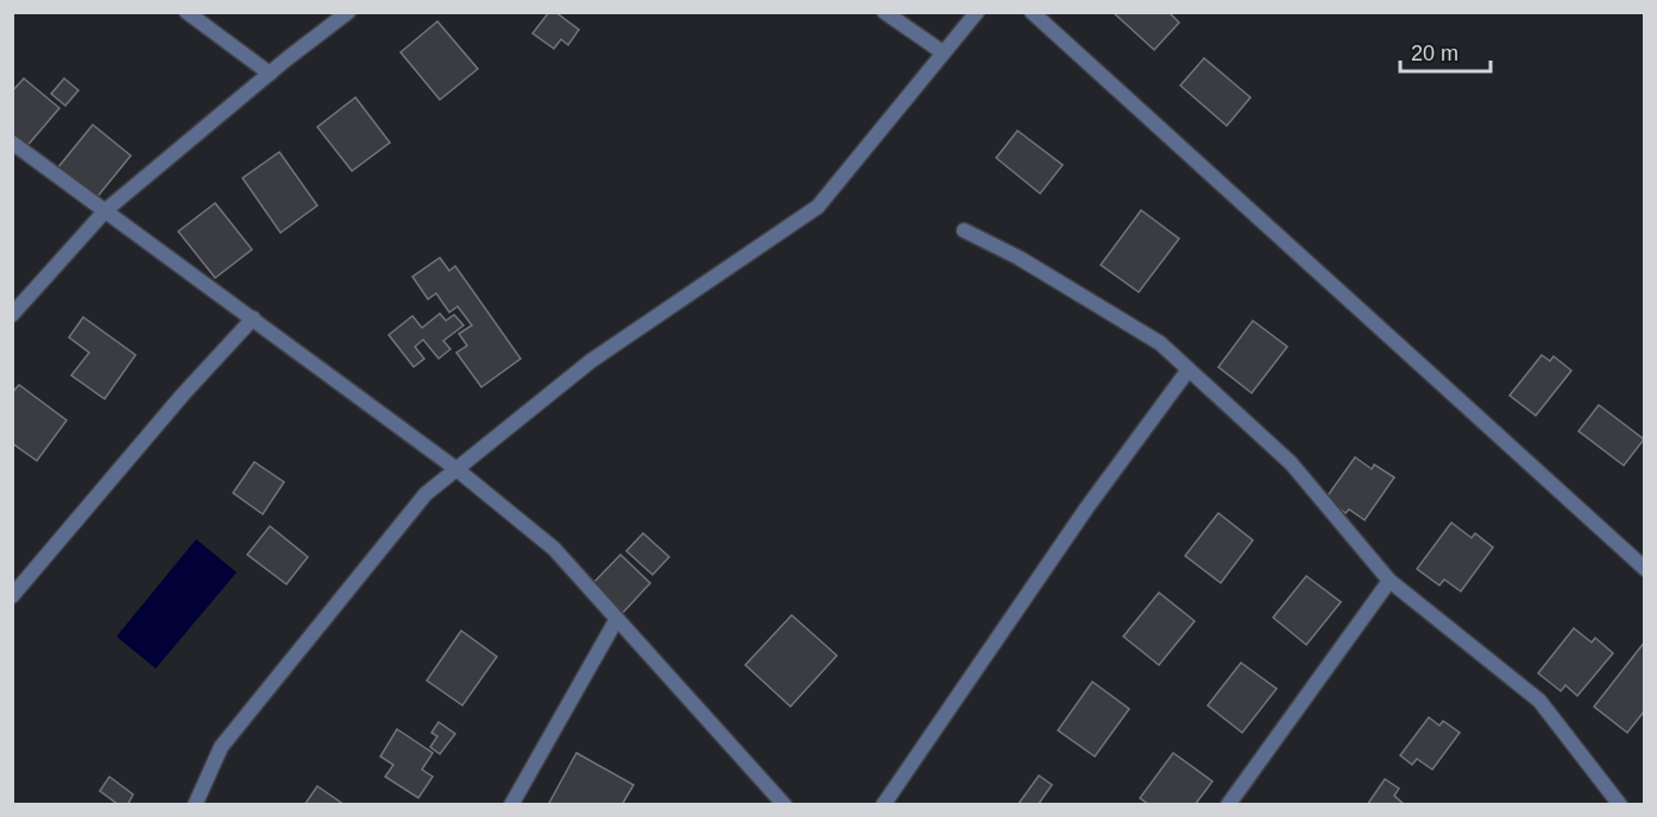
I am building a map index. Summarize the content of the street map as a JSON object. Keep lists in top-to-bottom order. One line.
{"scale_bar":"20 m"}
